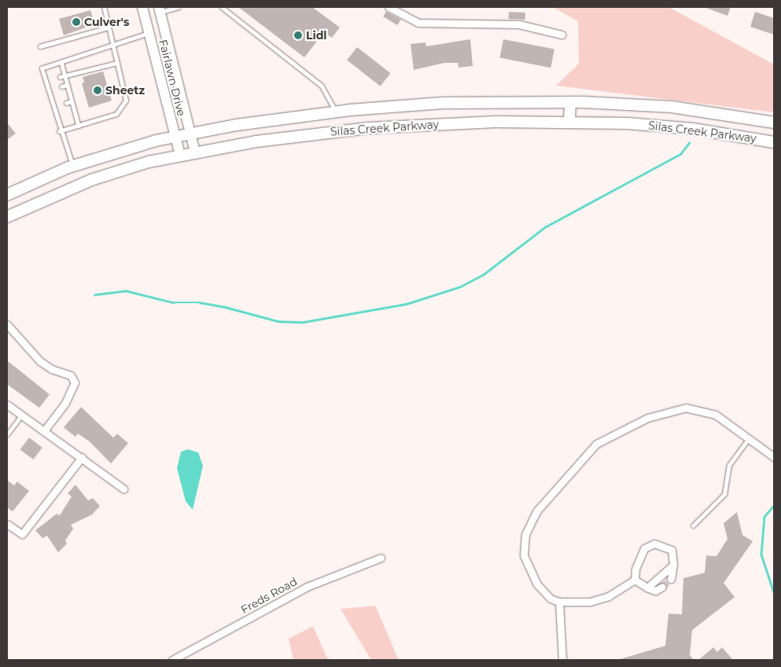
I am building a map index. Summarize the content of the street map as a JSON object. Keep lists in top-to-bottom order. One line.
{"streets":{"main road":["Fairlawn Drive","Silas Creek Parkway"],"street":["Freds Road"]},"crossings":[["Fairlawn Drive","Silas Creek Parkway"]],"places":["Culver's","Lidl","Sheetz"]}
